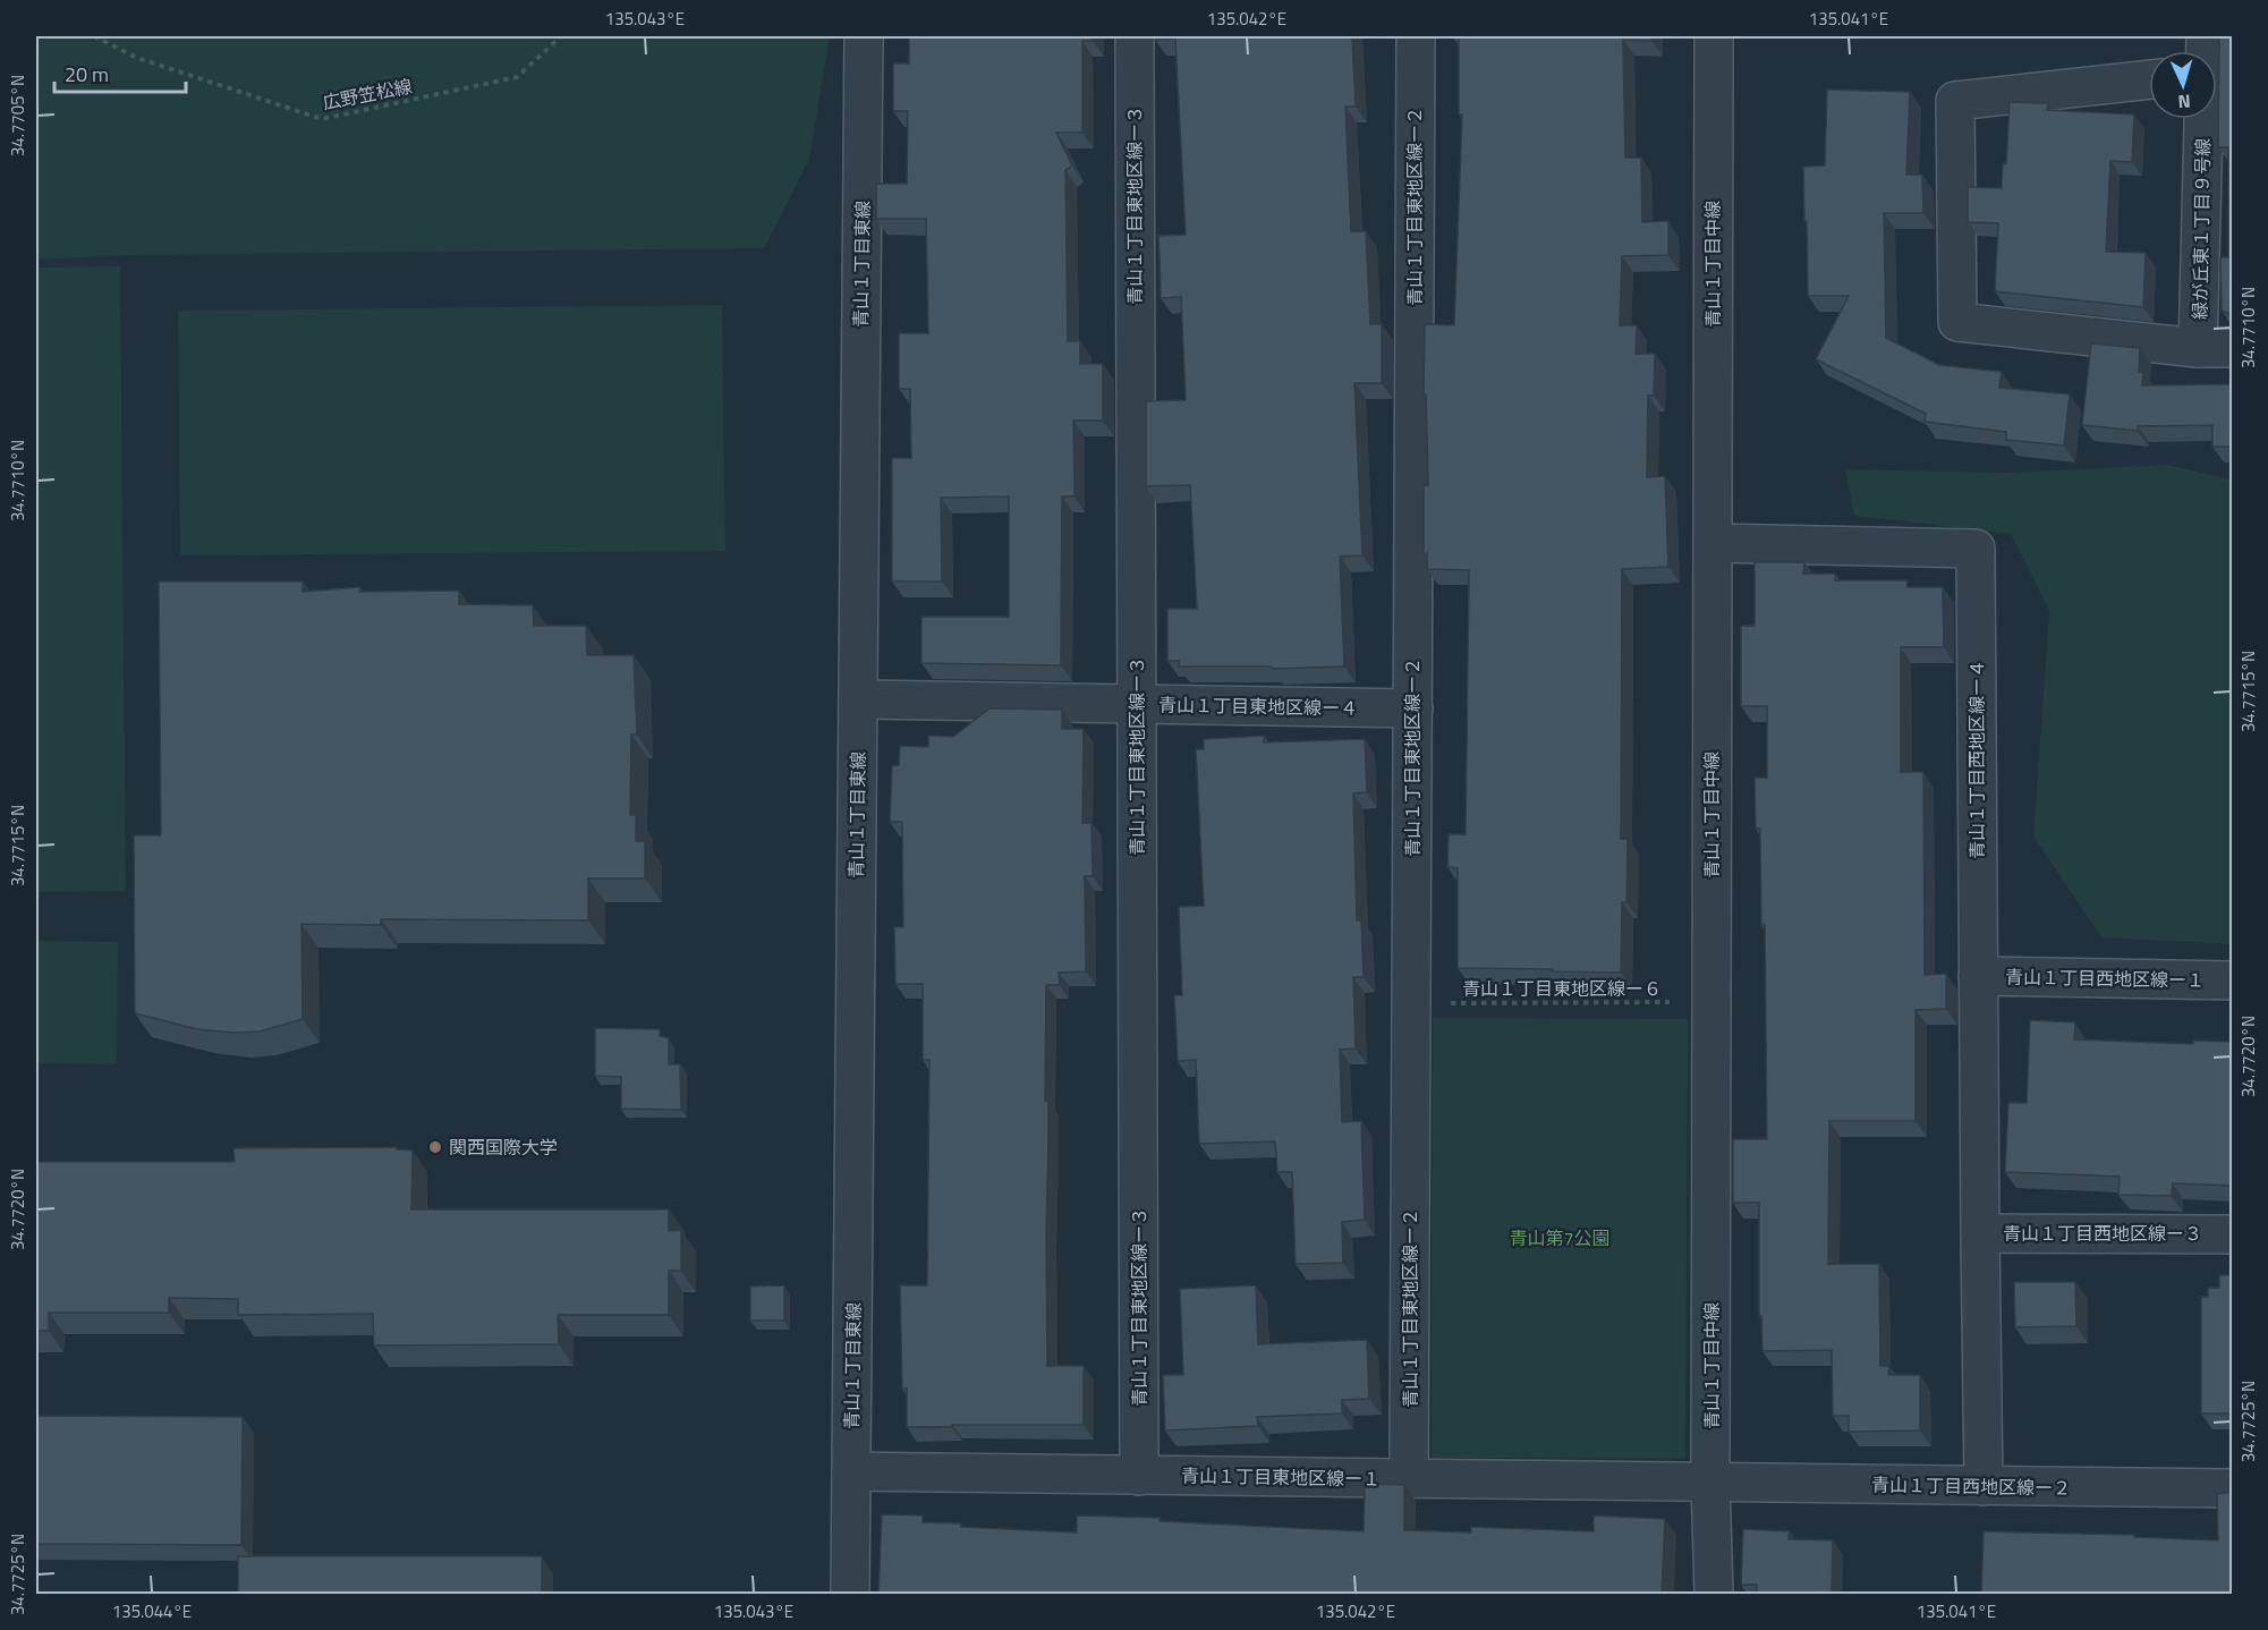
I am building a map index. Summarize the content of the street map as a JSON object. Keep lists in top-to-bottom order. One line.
{"streets":{"street":["青山１丁目東地区線ー３","青山１丁目東地区線ー２","緑が丘東１丁目９号線","青山１丁目東線","青山１丁目中線","青山１丁目東地区線ー４","青山１丁目西地区線ー４","青山１丁目西地区線ー１","青山１丁目西地区線ー３","青山１丁目東地区線ー１","青山１丁目西地区線ー２"],"path":["広野笠松線","青山１丁目東地区線ー６"]},"crossings":[["青山１丁目東地区線ー３","青山１丁目東地区線ー４"],["青山１丁目東地区線ー３","青山１丁目東地区線ー１"],["青山１丁目東地区線ー２","青山１丁目東地区線ー４"],["青山１丁目東地区線ー２","青山１丁目東地区線ー６"],["青山１丁目東地区線ー２","青山１丁目東地区線ー１"],["青山１丁目東線","青山１丁目東地区線ー４"],["青山１丁目東線","青山１丁目東地区線ー１"],["青山１丁目中線","青山１丁目西地区線ー４"],["青山１丁目中線","青山１丁目東地区線ー６"],["青山１丁目中線","青山１丁目東地区線ー１"],["青山１丁目中線","青山１丁目西地区線ー２"],["青山１丁目西地区線ー４","青山１丁目西地区線ー１"],["青山１丁目西地区線ー４","青山１丁目西地区線ー３"],["青山１丁目西地区線ー３","青山１丁目西地区線ー２"],["青山１丁目東地区線ー１","青山１丁目西地区線ー２"]],"parks":["青山第7公園"],"places":["関西国際大学"],"scale_bar":"20 m","north":"bottom","coordinates":["135.043°E","135.042°E","135.041°E","34.7705°N","34.7710°N","34.7715°N","34.7720°N","34.7725°N","135.044°E"]}
